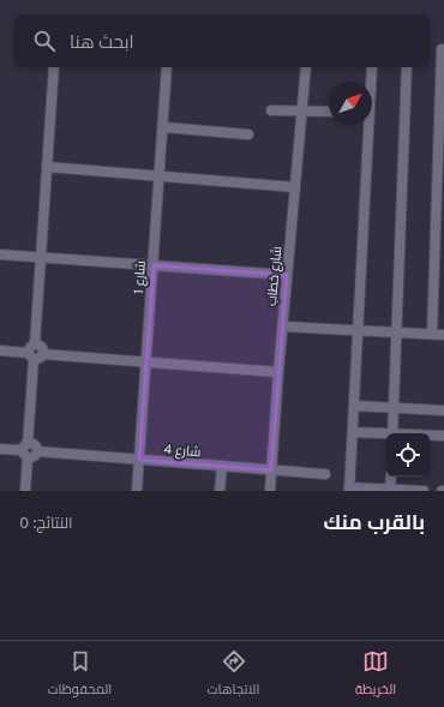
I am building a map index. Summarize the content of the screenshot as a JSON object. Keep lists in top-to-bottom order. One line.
{"streets":{"street":["شارع خطاب","شارع 1","شارع 4"]},"crossings":[["شارع خطاب","شارع 4"],["شارع 1","شارع 4"]],"north":"top right","page":{"search":"ابحث هنا","heading":["بالقرب منك","النتائج: 0"],"nav":["الخريطة","الاتجاهات","المحفوظات"]}}
